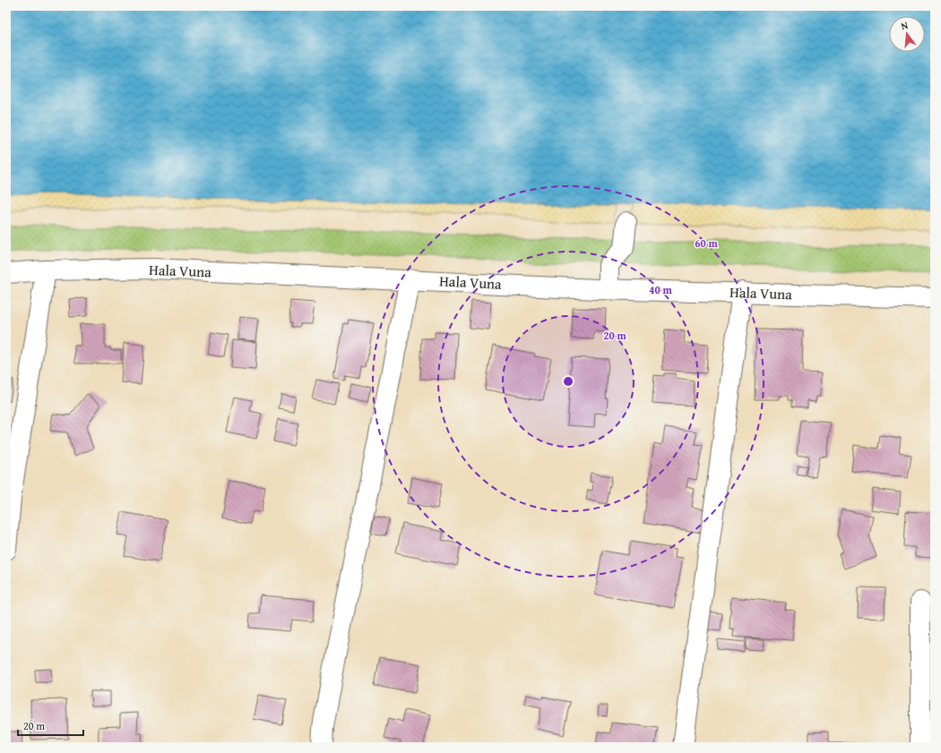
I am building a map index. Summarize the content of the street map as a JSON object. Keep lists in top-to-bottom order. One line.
{"streets":{"street":["Hala Vuna"]},"scale_bar":"20 m","north":"top","rings":["60 m","40 m","20 m"]}
